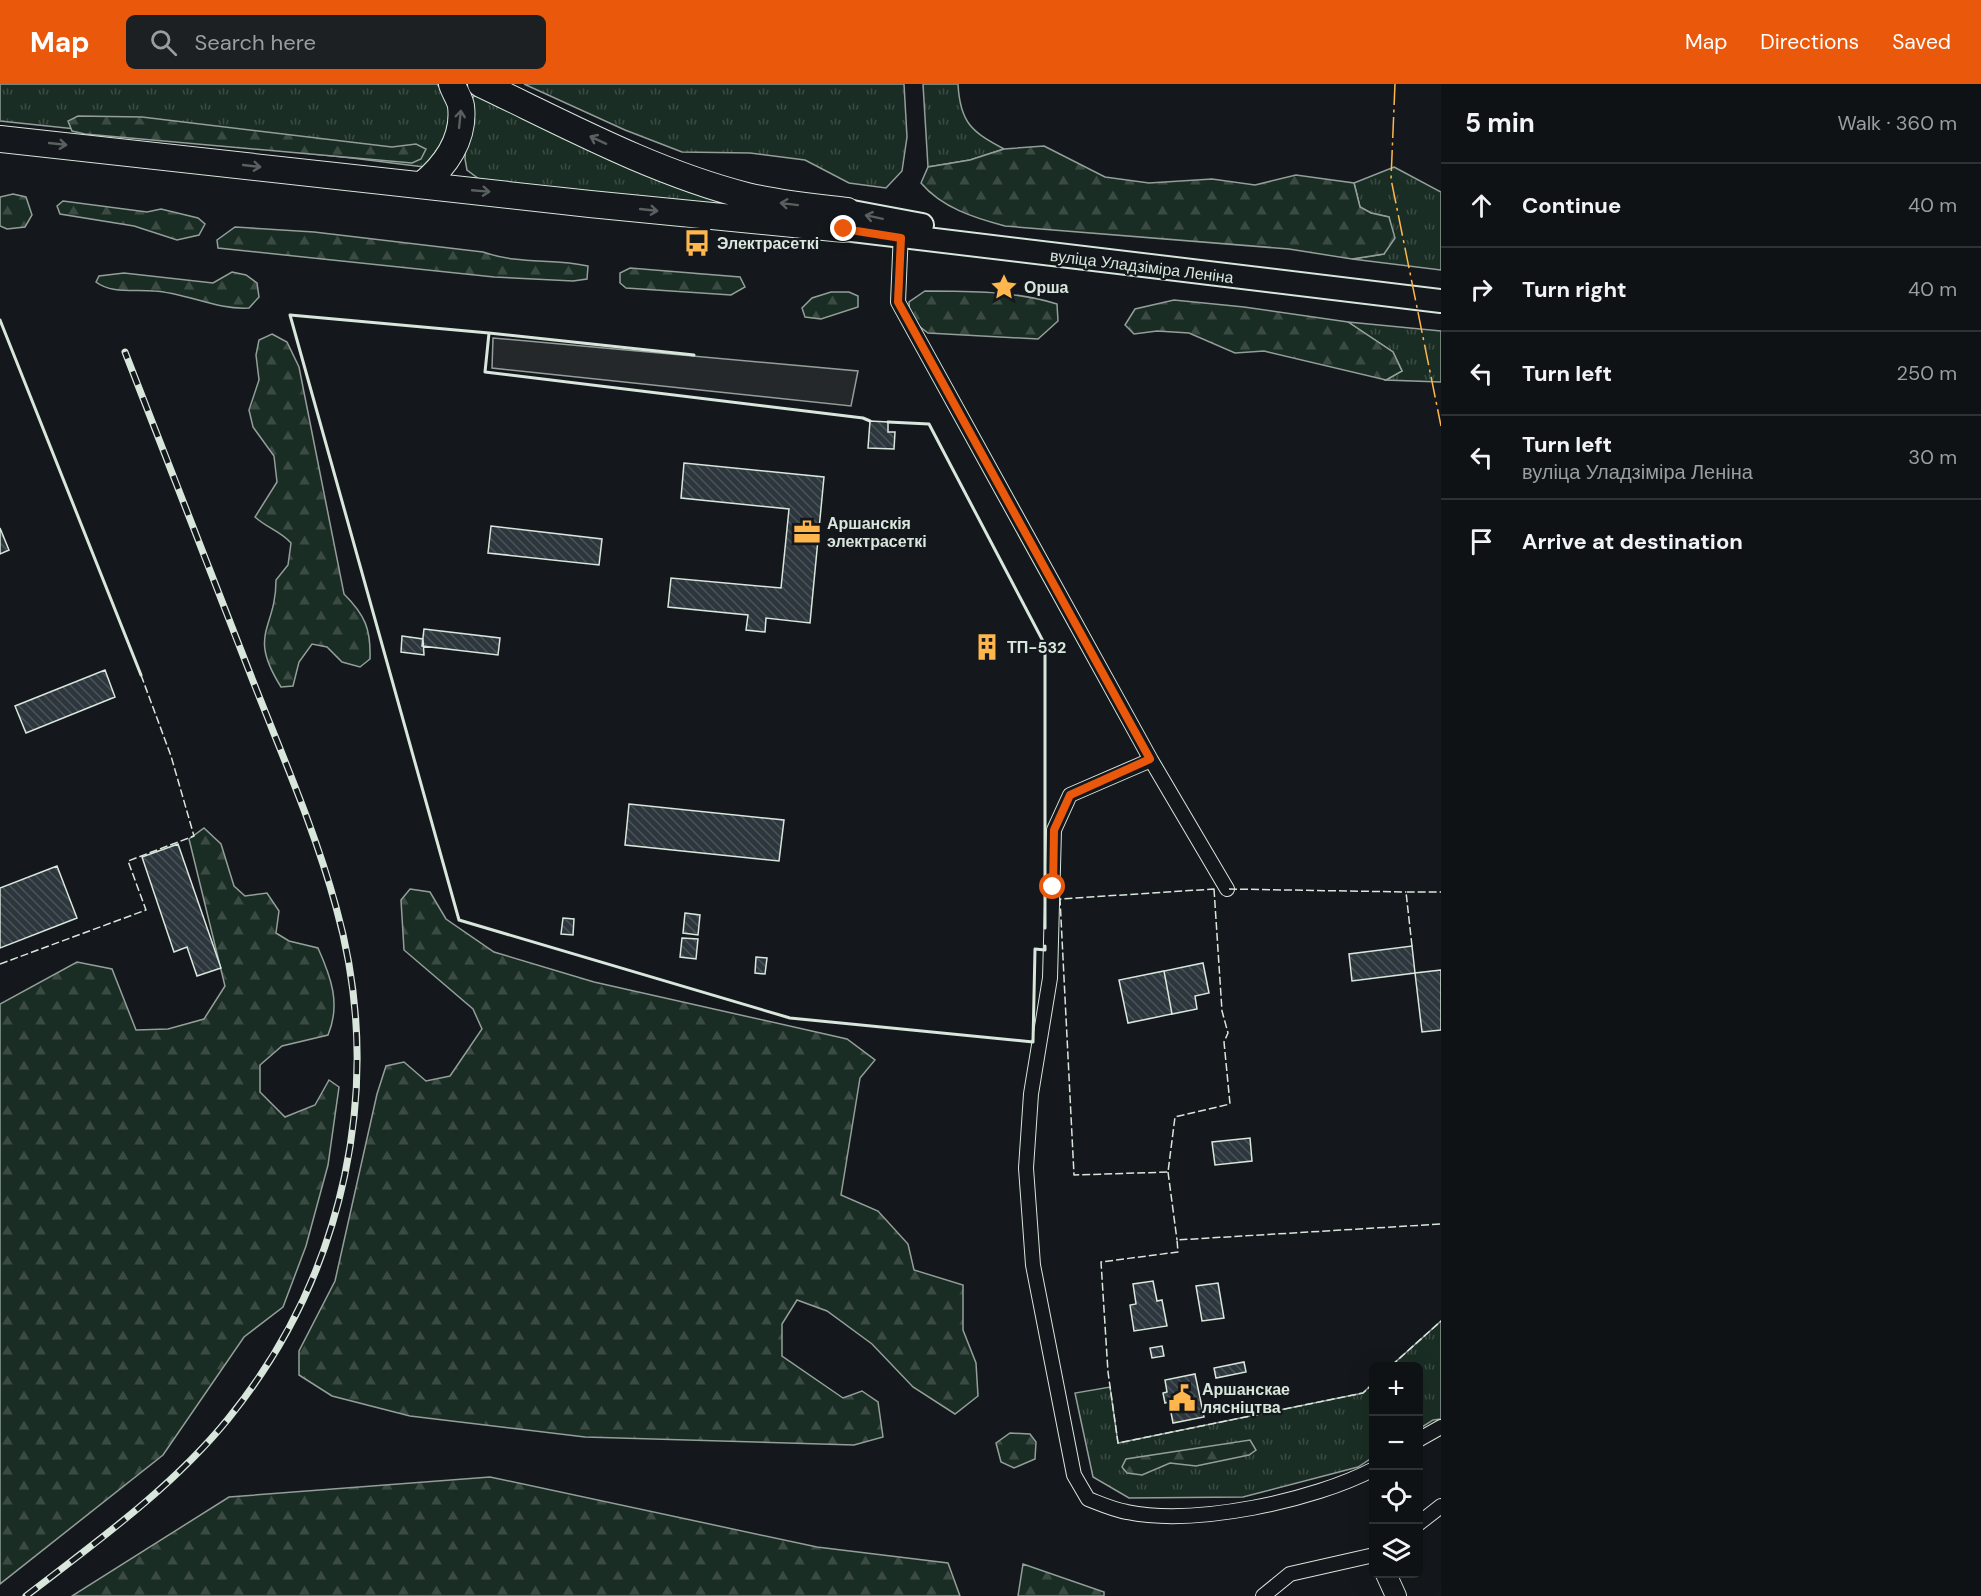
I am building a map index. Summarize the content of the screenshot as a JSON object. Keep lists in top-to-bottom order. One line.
{"streets":{"main road":["вуліца Уладзіміра Леніна"]},"places":{"bus stop":["Электрасеткі"],"place":["Орша"],"office":["Аршанскія электрасеткі"],"building":["ТП-532"],"public building":["Аршанскае лясніцтва"]},"page":{"header":"Map","search":"Search here","nav":["Map","Directions","Saved"],"heading":["5 min","Walk · 360 m"],"list":[["Continue","40 m"],["Turn right","40 m"],["Turn left","250 m"],["Turn left","вуліца Уладзіміра Леніна","30 m"],"Arrive at destination"],"map_buttons":["+","−"]}}
